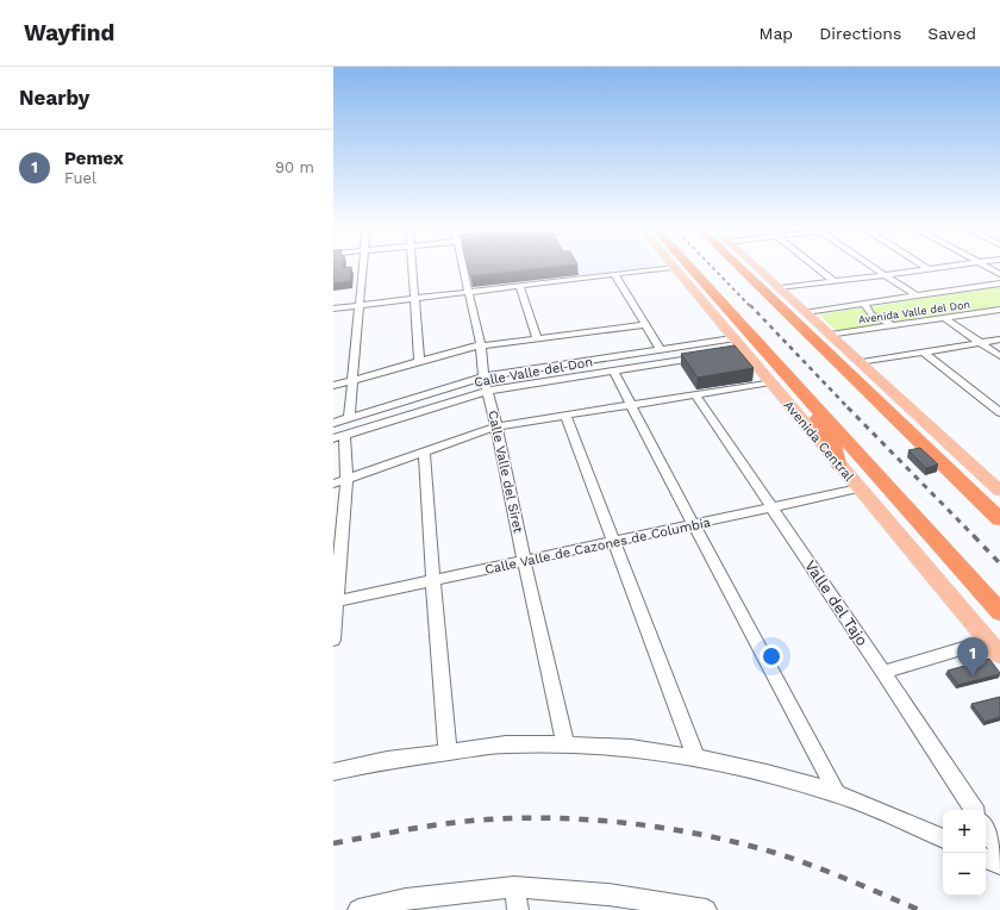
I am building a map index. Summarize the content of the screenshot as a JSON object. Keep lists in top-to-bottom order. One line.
{"streets":{"highway":["Avenida Central"],"street":["Avenida Valle del Don","Calle Valle del Don","Calle Valle del Siret","Calle Valle de Cazones de Columbia","Valle del Tajo"]},"crossings":[["Calle Valle del Don","Avenida Central"],["Calle Valle del Don","Calle Valle del Siret"],["Avenida Central","Calle Valle de Cazones de Columbia"],["Calle Valle del Siret","Calle Valle de Cazones de Columbia"],["Calle Valle de Cazones de Columbia","Valle del Tajo"]],"page":{"header":"Wayfind","nav":["Map","Directions","Saved"],"heading":"Nearby","list":[{"mark":"1","name":"Pemex","note":"Fuel","value":"90 m"}],"pins":"1","map_buttons":["+","−"]}}
